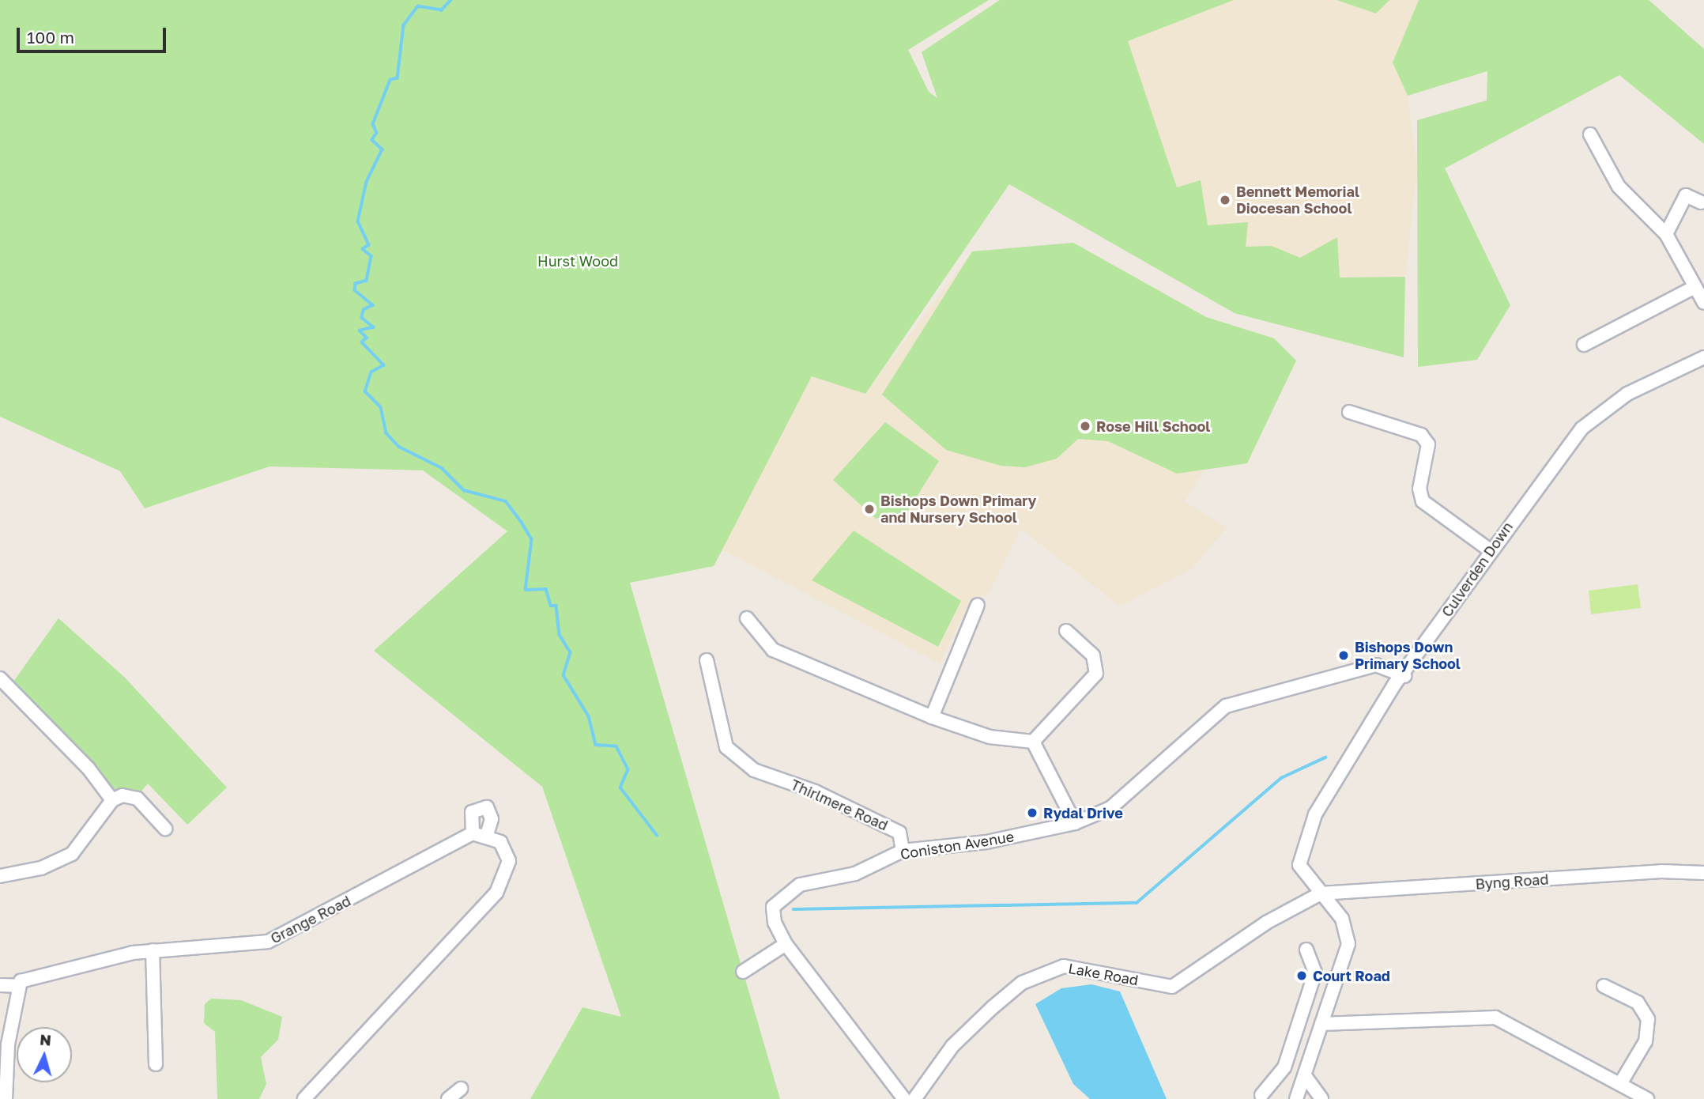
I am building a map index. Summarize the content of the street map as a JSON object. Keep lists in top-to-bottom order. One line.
{"streets":{"street":["Culverden Down","Thirlmere Road","Coniston Avenue","Byng Road","Grange Road","Lake Road"]},"crossings":[["Culverden Down","Coniston Avenue"],["Culverden Down","Byng Road"],["Culverden Down","Lake Road"],["Thirlmere Road","Coniston Avenue"],["Byng Road","Lake Road"]],"parks":["Hurst Wood"],"places":["Bennett Memorial Diocesan School","Rose Hill School","Bishops Down Primary and Nursery School","Bishops Down Primary School","Rydal Drive","Court Road"],"scale_bar":"100 m","north":"top"}
